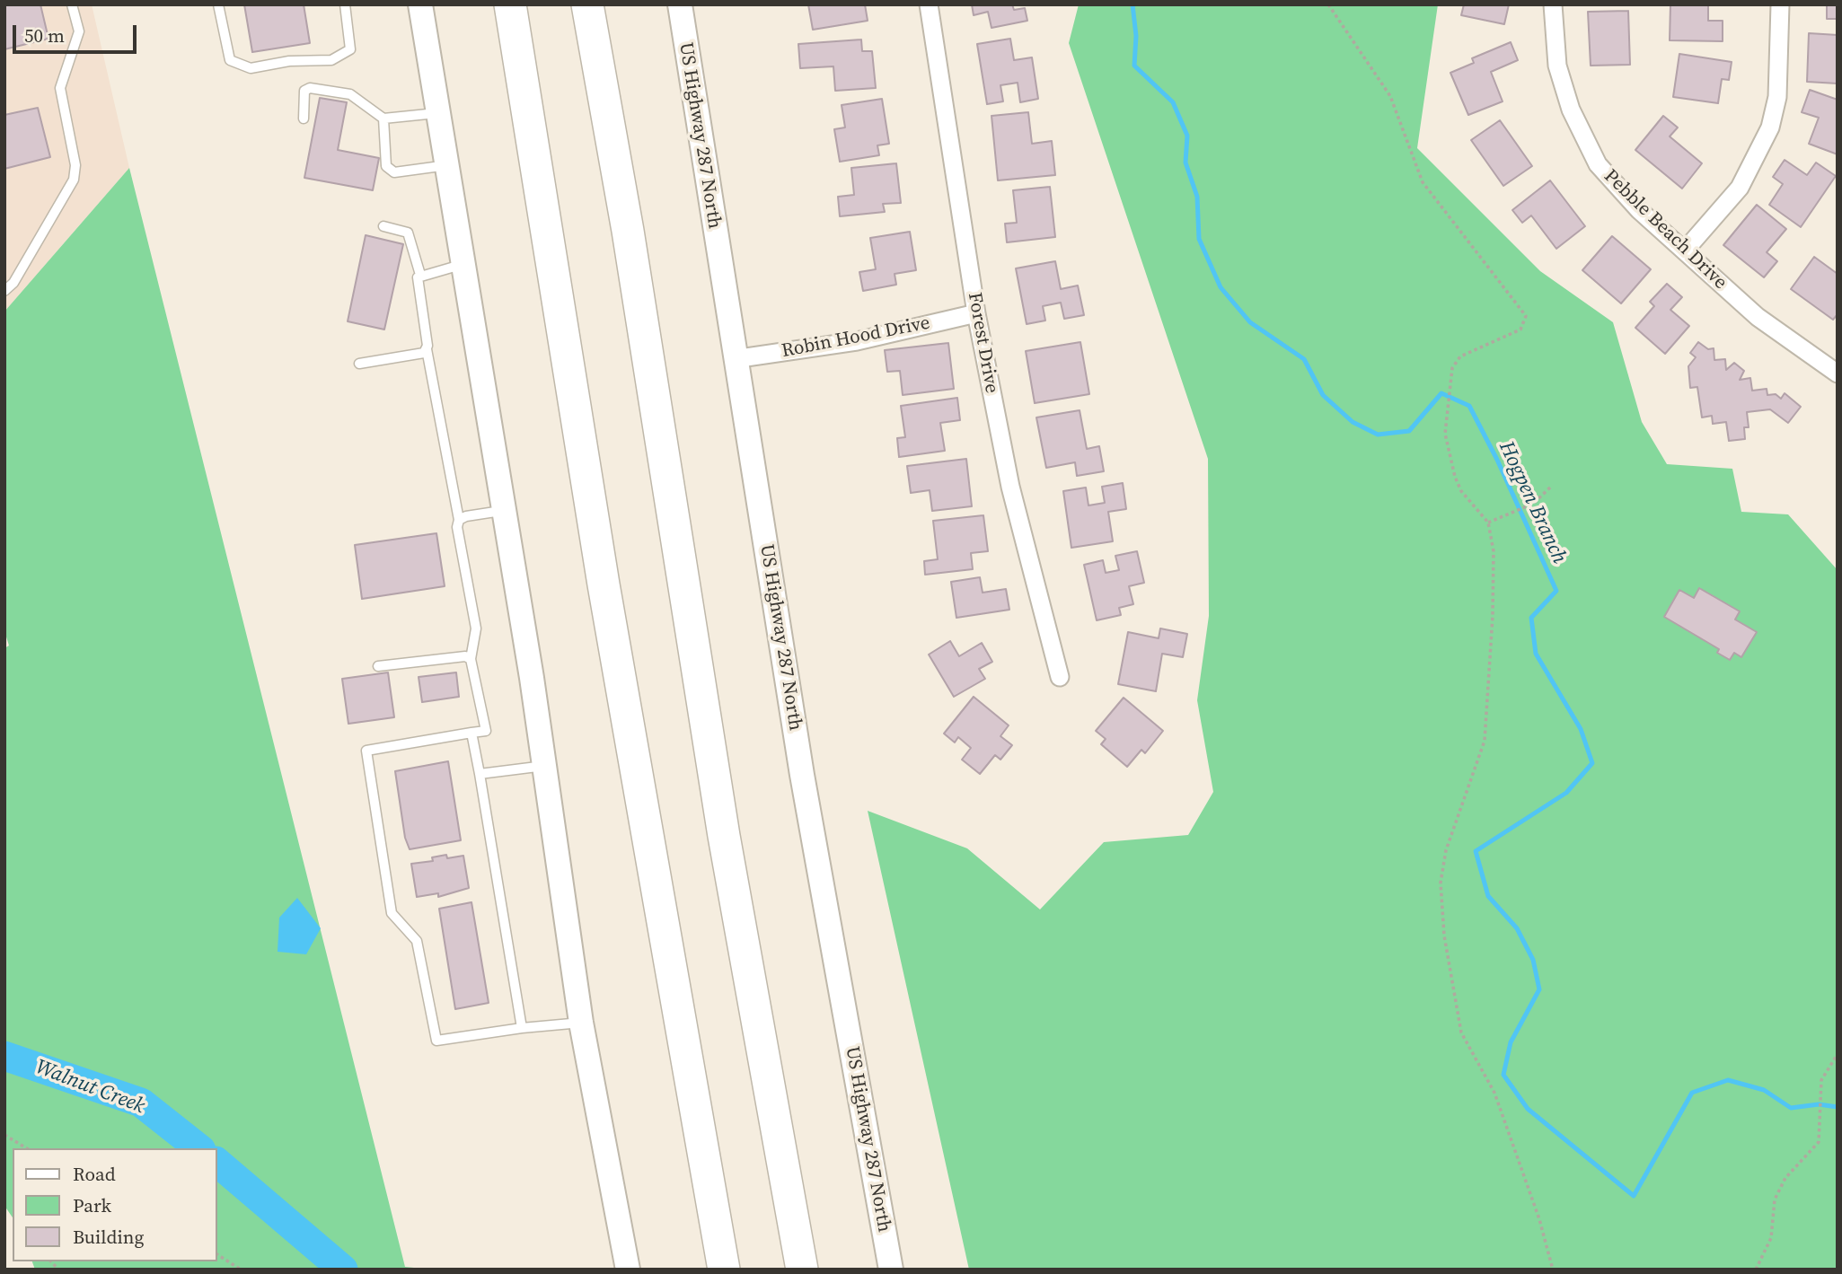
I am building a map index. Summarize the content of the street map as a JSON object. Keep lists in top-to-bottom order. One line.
{"streets":{"main road":["US Highway 287 North"],"street":["Pebble Beach Drive","Robin Hood Drive","Forest Drive"]},"crossings":[["US Highway 287 North","Robin Hood Drive"],["Robin Hood Drive","Forest Drive"]],"water":["Hogpen Branch","Walnut Creek"],"legend":["Road","Park","Building"],"scale_bar":"50 m"}
